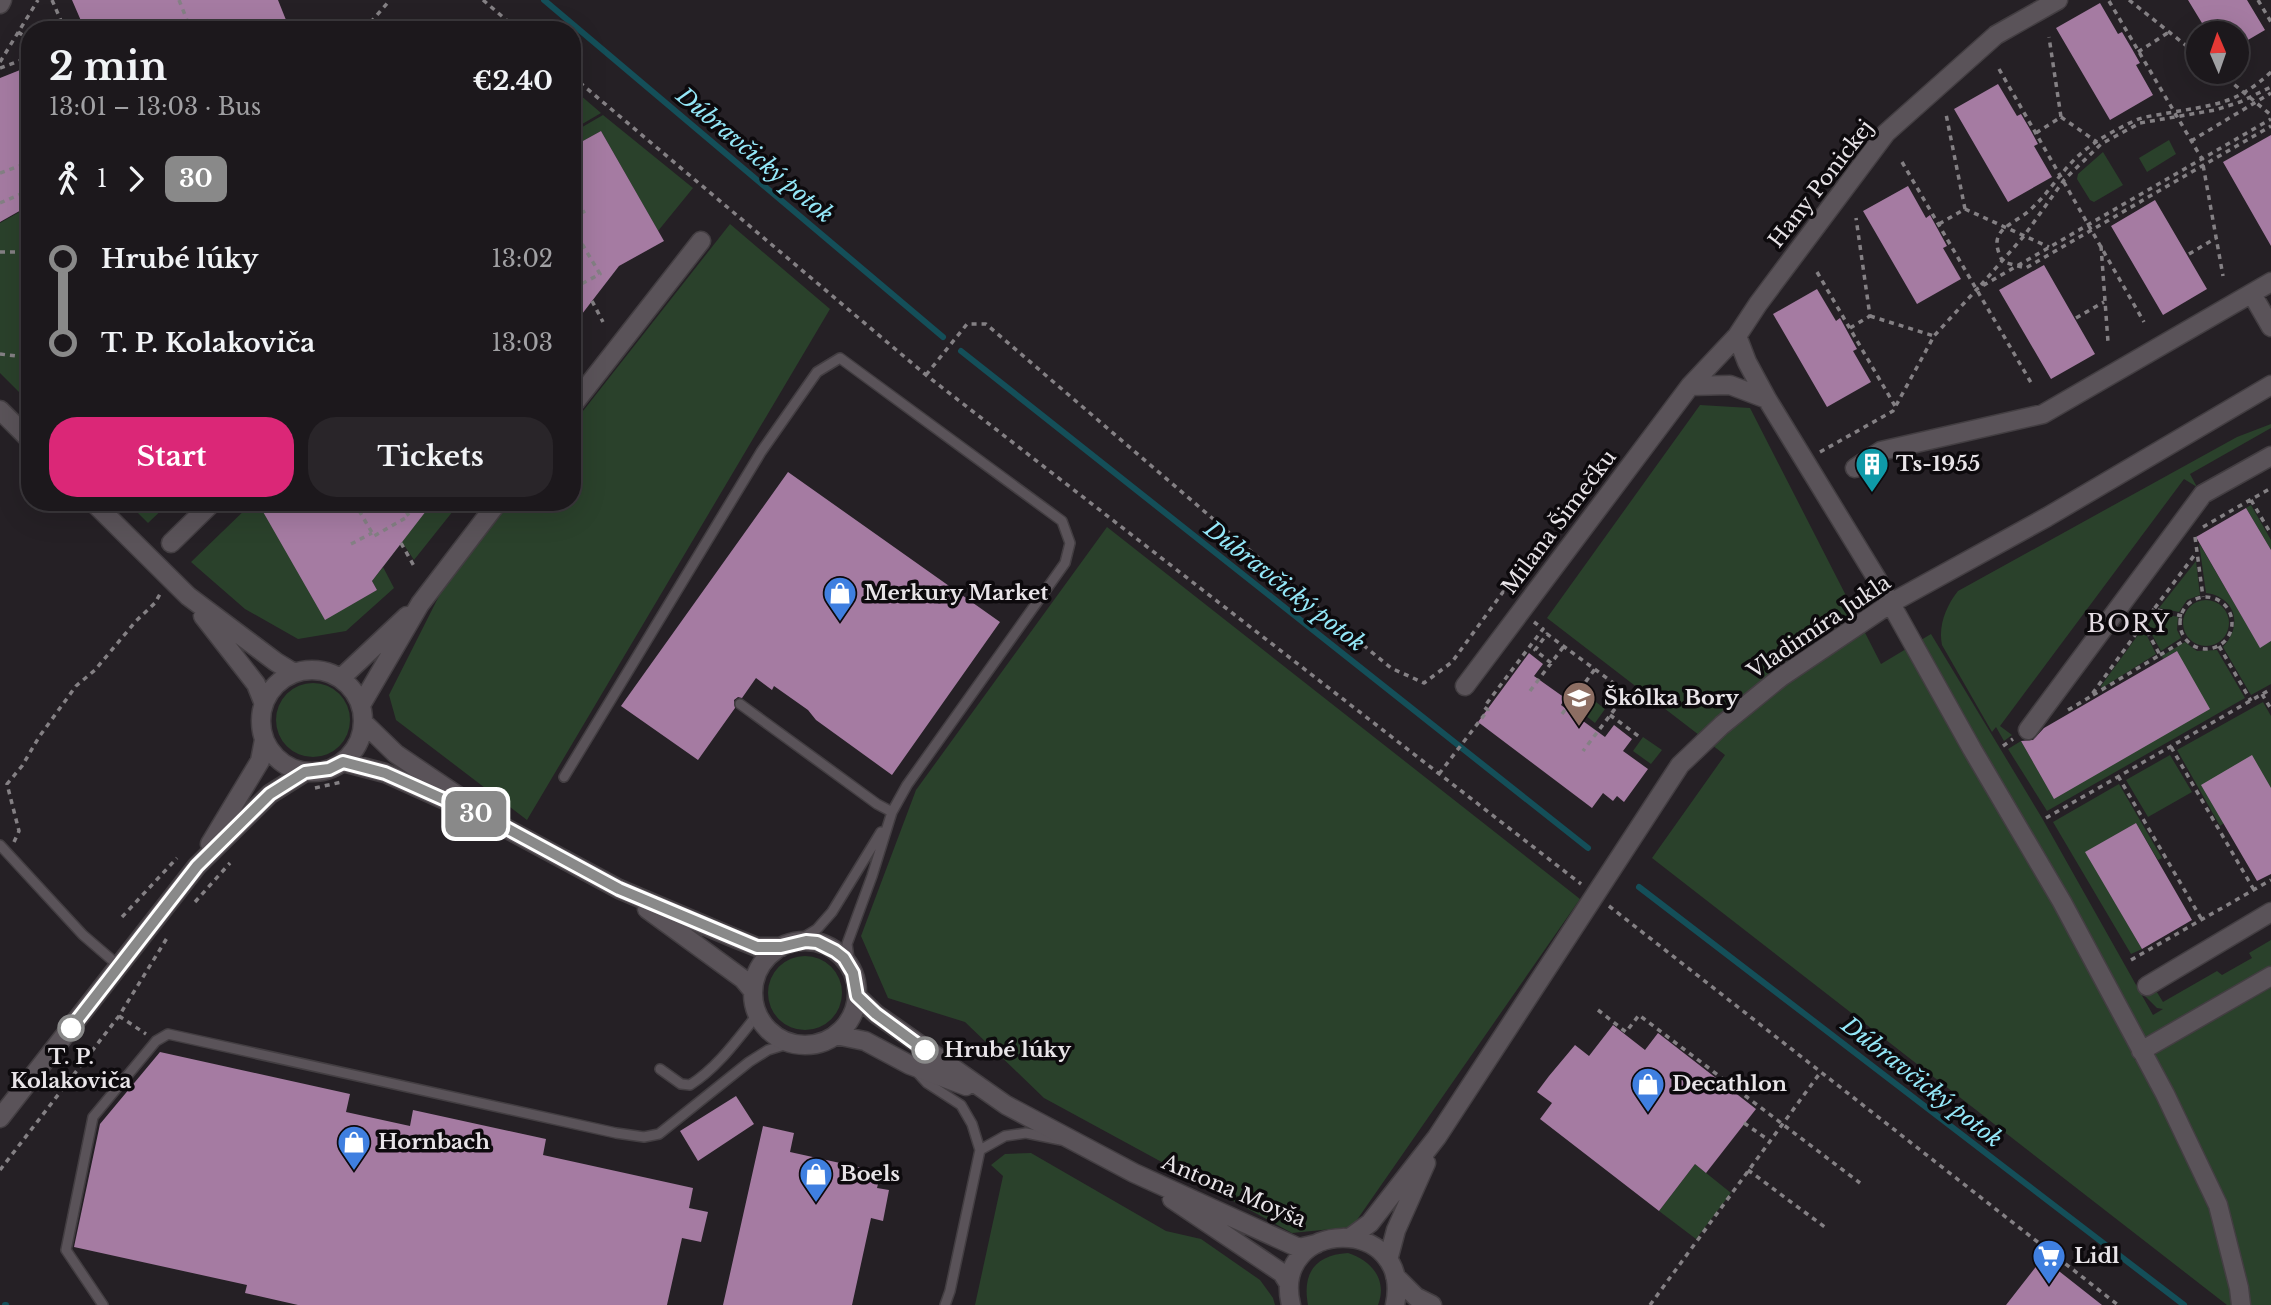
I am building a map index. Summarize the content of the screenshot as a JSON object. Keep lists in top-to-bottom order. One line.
{"streets":{"street":["Hany Ponickej","Milana Šimečku","Vladimíra Jukla","Antona Moyša"]},"crossings":[["Hany Ponickej","Milana Šimečku"],["Vladimíra Jukla","Antona Moyša"]],"districts":["BORY"],"water":["Dúbravčický potok"],"places":{"building":["Ts-1955"],"shop":["Merkury Market","Decathlon","Hornbach","Boels"],"school or university":["Škôlka Bory"],"other":["T. P. Kolakoviča","Hrubé lúky"],"supermarket":["Lidl"]},"lines":["bus line 30"],"north":"top","page":{"on_map":"30","heading":["2 min","13:01 – 13:03 · Bus","€2.40"],"legs":["1","30"],"list":[{"name":"Hrubé lúky","value":"13:02"},{"name":"T. P. Kolakoviča","value":"13:03"}],"buttons":["Start","Tickets"]}}
